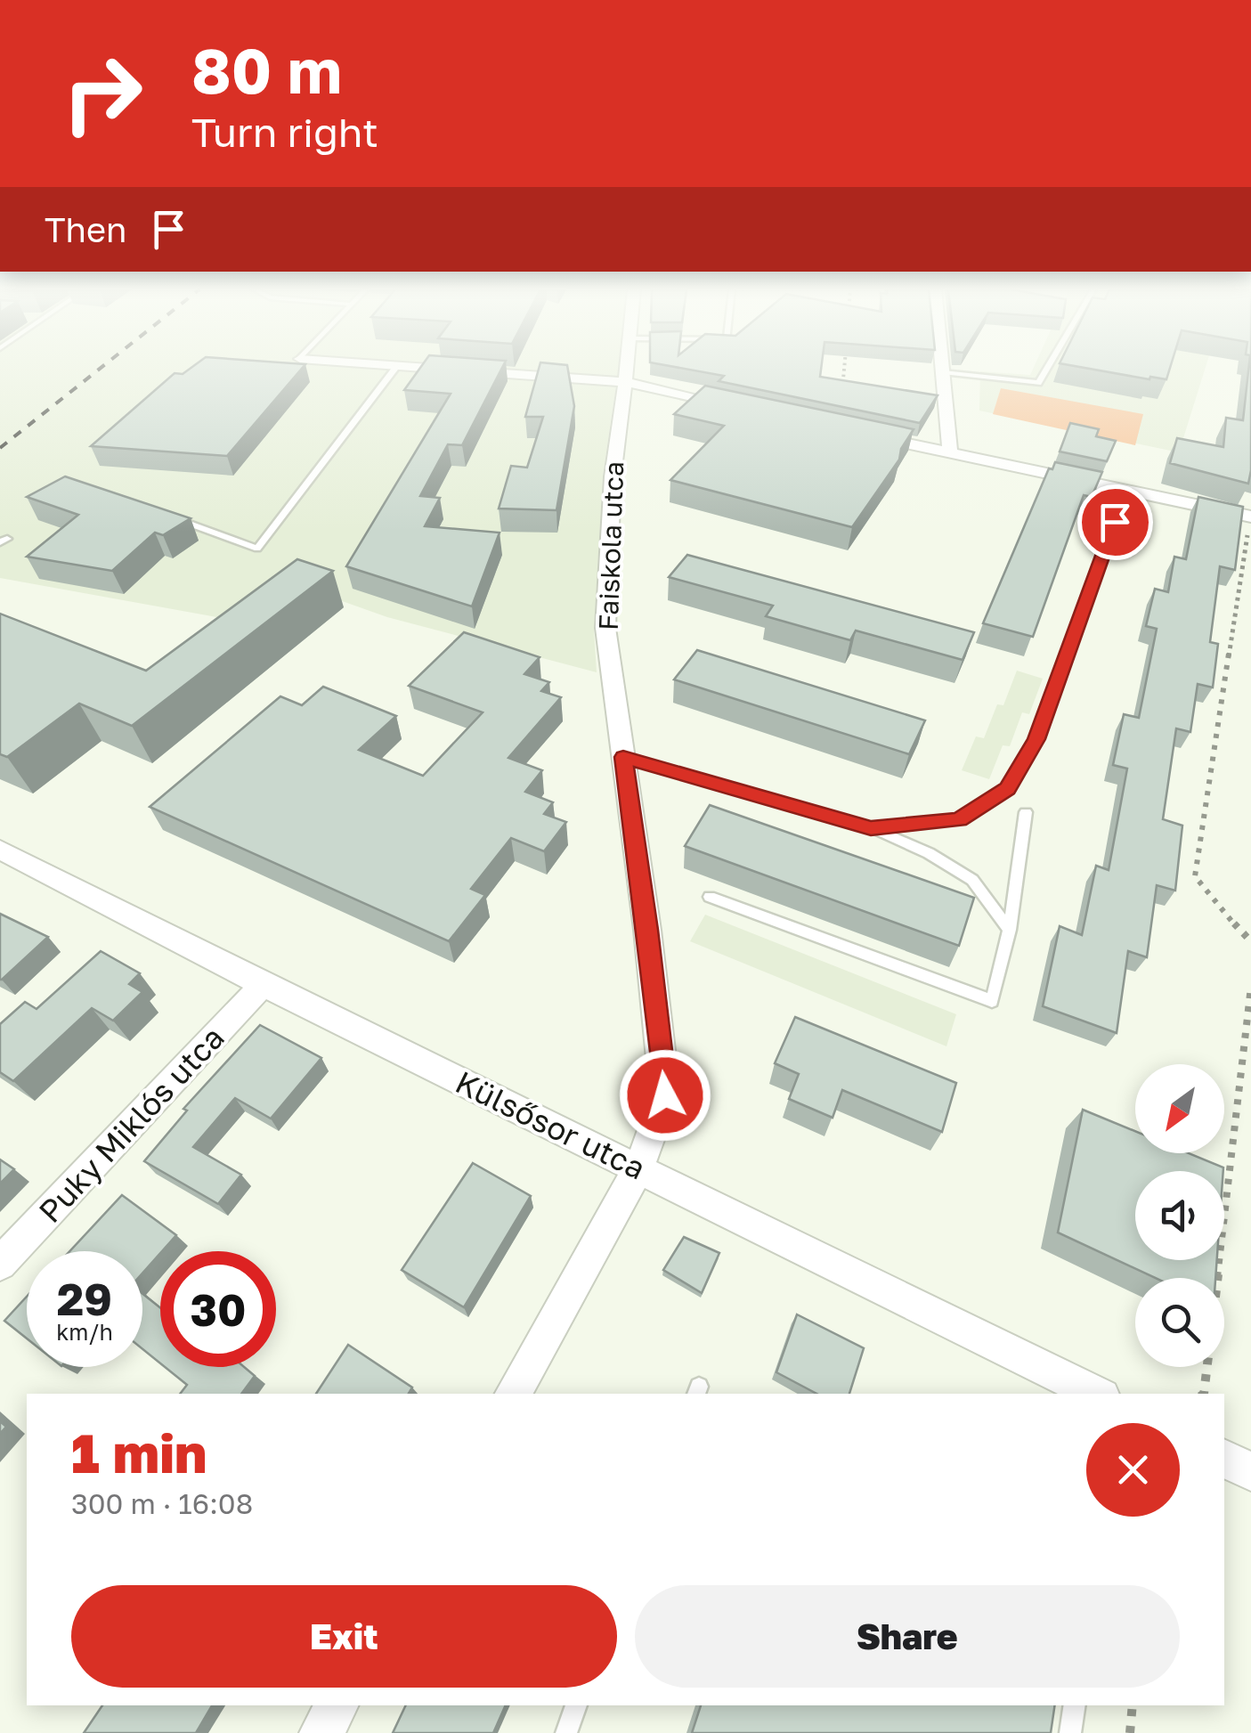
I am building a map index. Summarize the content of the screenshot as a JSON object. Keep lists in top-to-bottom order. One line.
{"streets":{"street":["Faiskola utca","Puky Miklós utca","Külsősor utca"]},"crossings":[["Faiskola utca","Külsősor utca"],["Puky Miklós utca","Külsősor utca"]],"north":"bottom left","page":{"turn":["80 m","Turn right"],"then":"Then","speed":"29 km/h","limit":"30","heading":["1 min","300 m · 16:08"],"buttons":["Exit","Share"]}}
